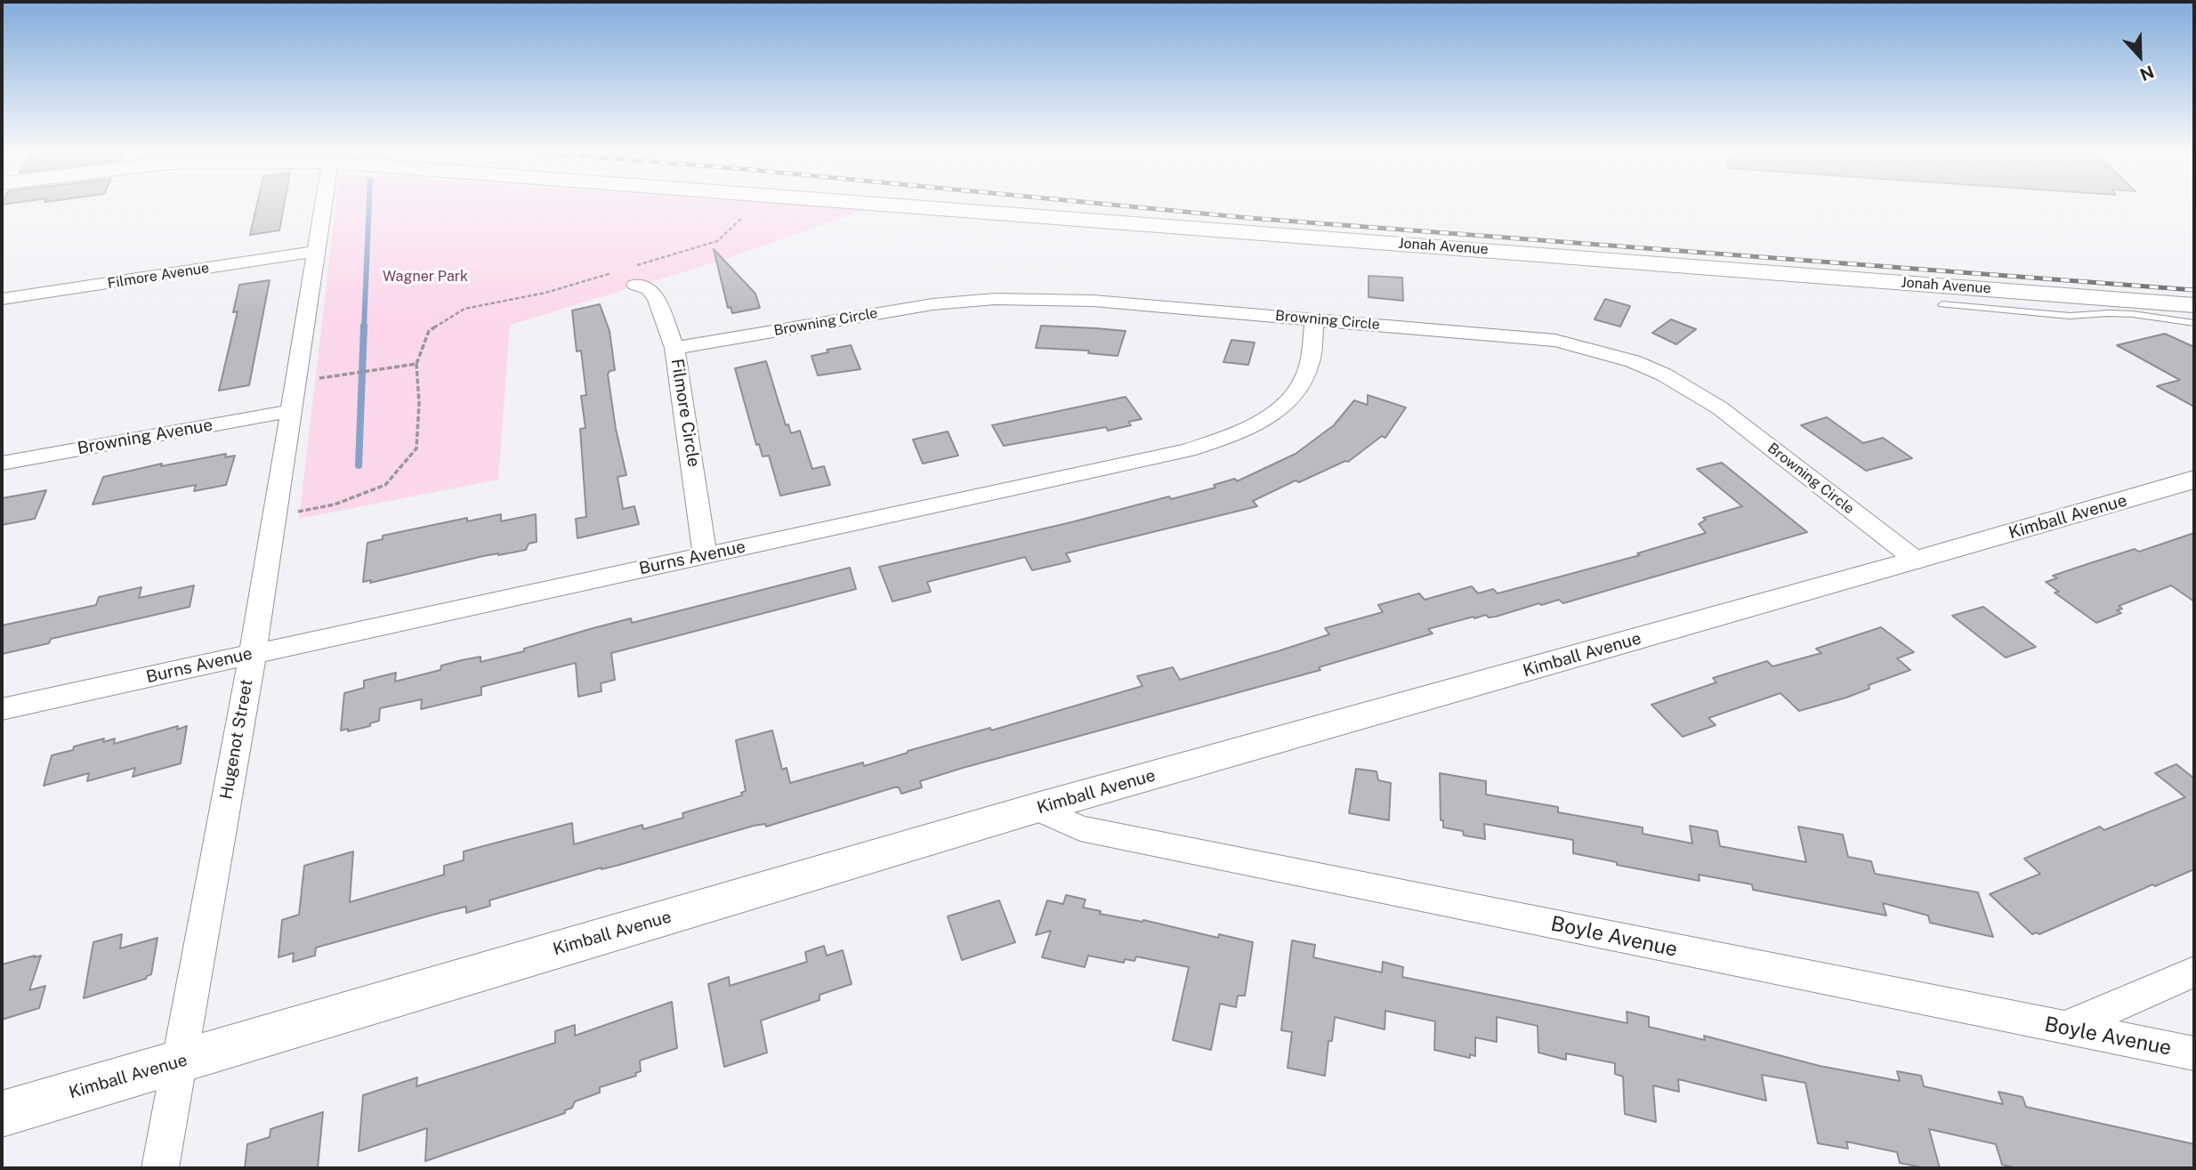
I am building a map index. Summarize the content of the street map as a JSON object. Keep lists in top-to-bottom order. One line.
{"streets":{"street":["Jonah Avenue","Filmore Avenue","Browning Circle","Filmore Circle","Browning Avenue","Kimball Avenue","Burns Avenue","Hugenot Street","Boyle Avenue"]},"crossings":[["Filmore Avenue","Hugenot Street"],["Browning Circle","Filmore Circle"],["Browning Circle","Kimball Avenue"],["Browning Circle","Burns Avenue"],["Filmore Circle","Burns Avenue"],["Browning Avenue","Hugenot Street"],["Kimball Avenue","Hugenot Street"],["Kimball Avenue","Boyle Avenue"],["Burns Avenue","Hugenot Street"]],"parks":["Wagner Park"],"north":"bottom"}
